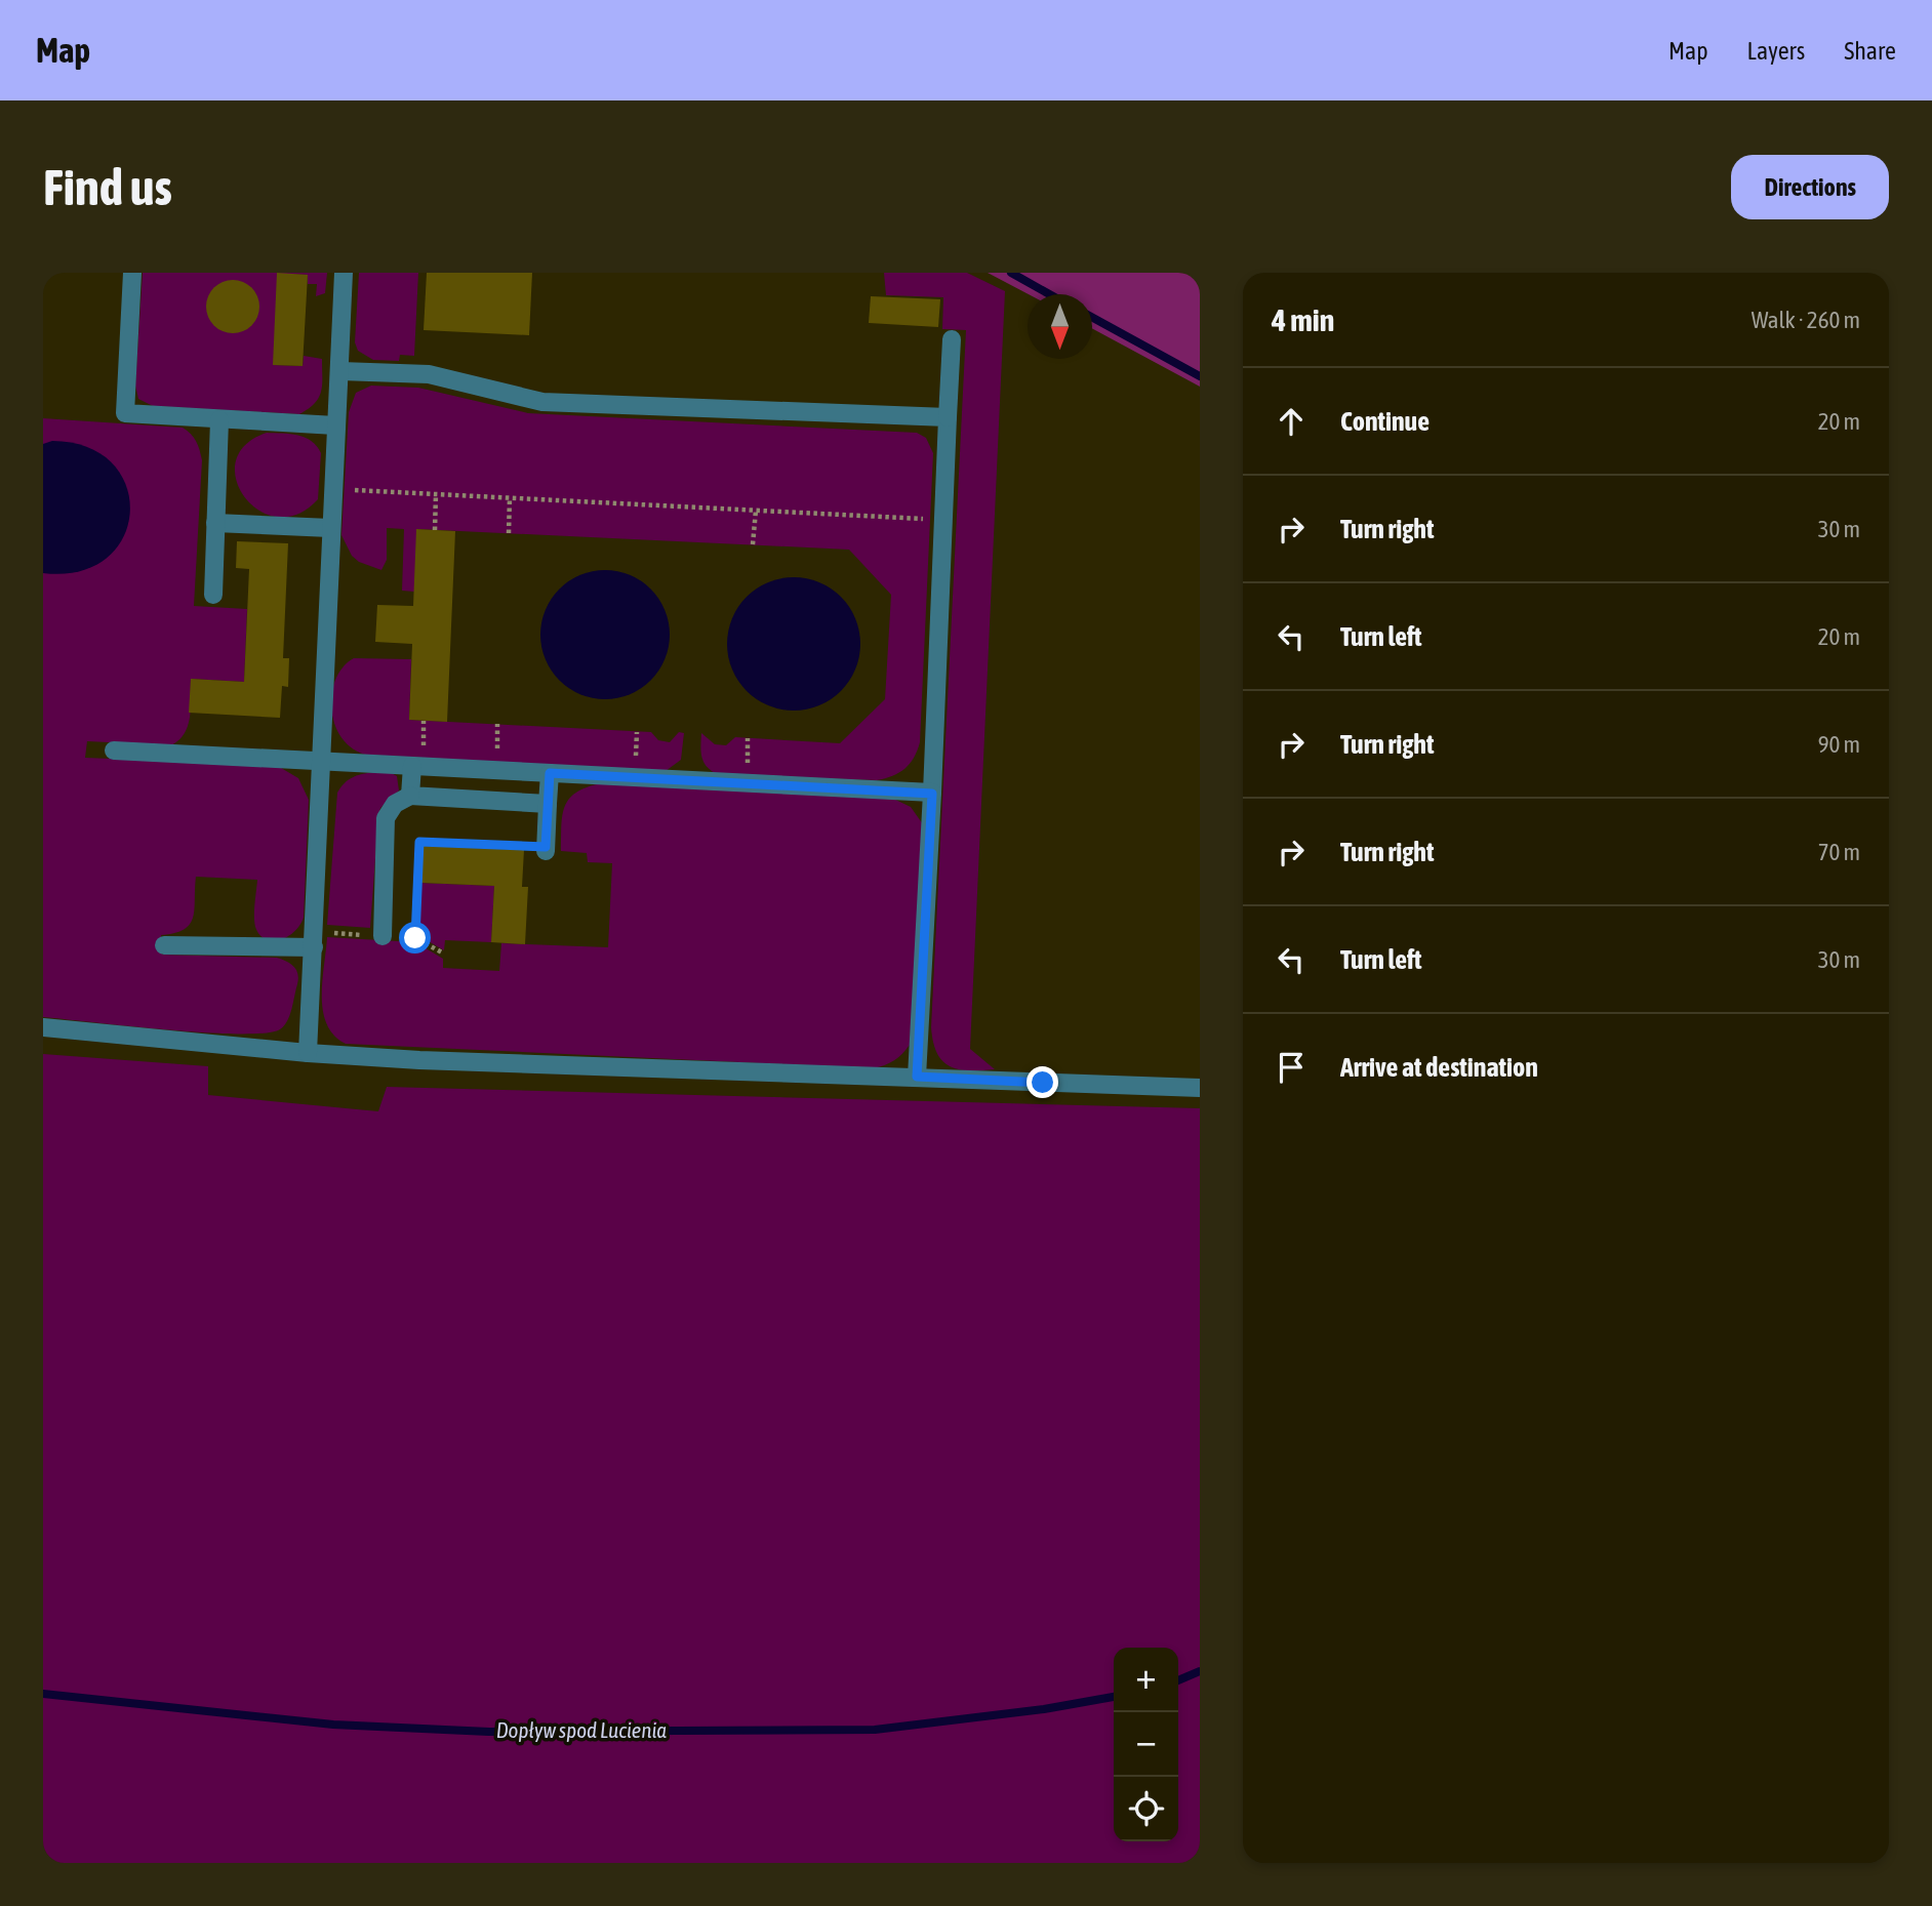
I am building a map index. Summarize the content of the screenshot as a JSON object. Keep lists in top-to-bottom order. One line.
{"water":["Dopływ spod Lucienia"],"north":"bottom","page":{"header":"Map","nav":["Map","Layers","Share"],"buttons":"Directions","title":"Find us","heading":["4 min","Walk · 260 m"],"list":[["Continue","20 m"],["Turn right","30 m"],["Turn left","20 m"],["Turn right","90 m"],["Turn right","70 m"],["Turn left","30 m"],"Arrive at destination"],"map_buttons":["+","−"]}}
